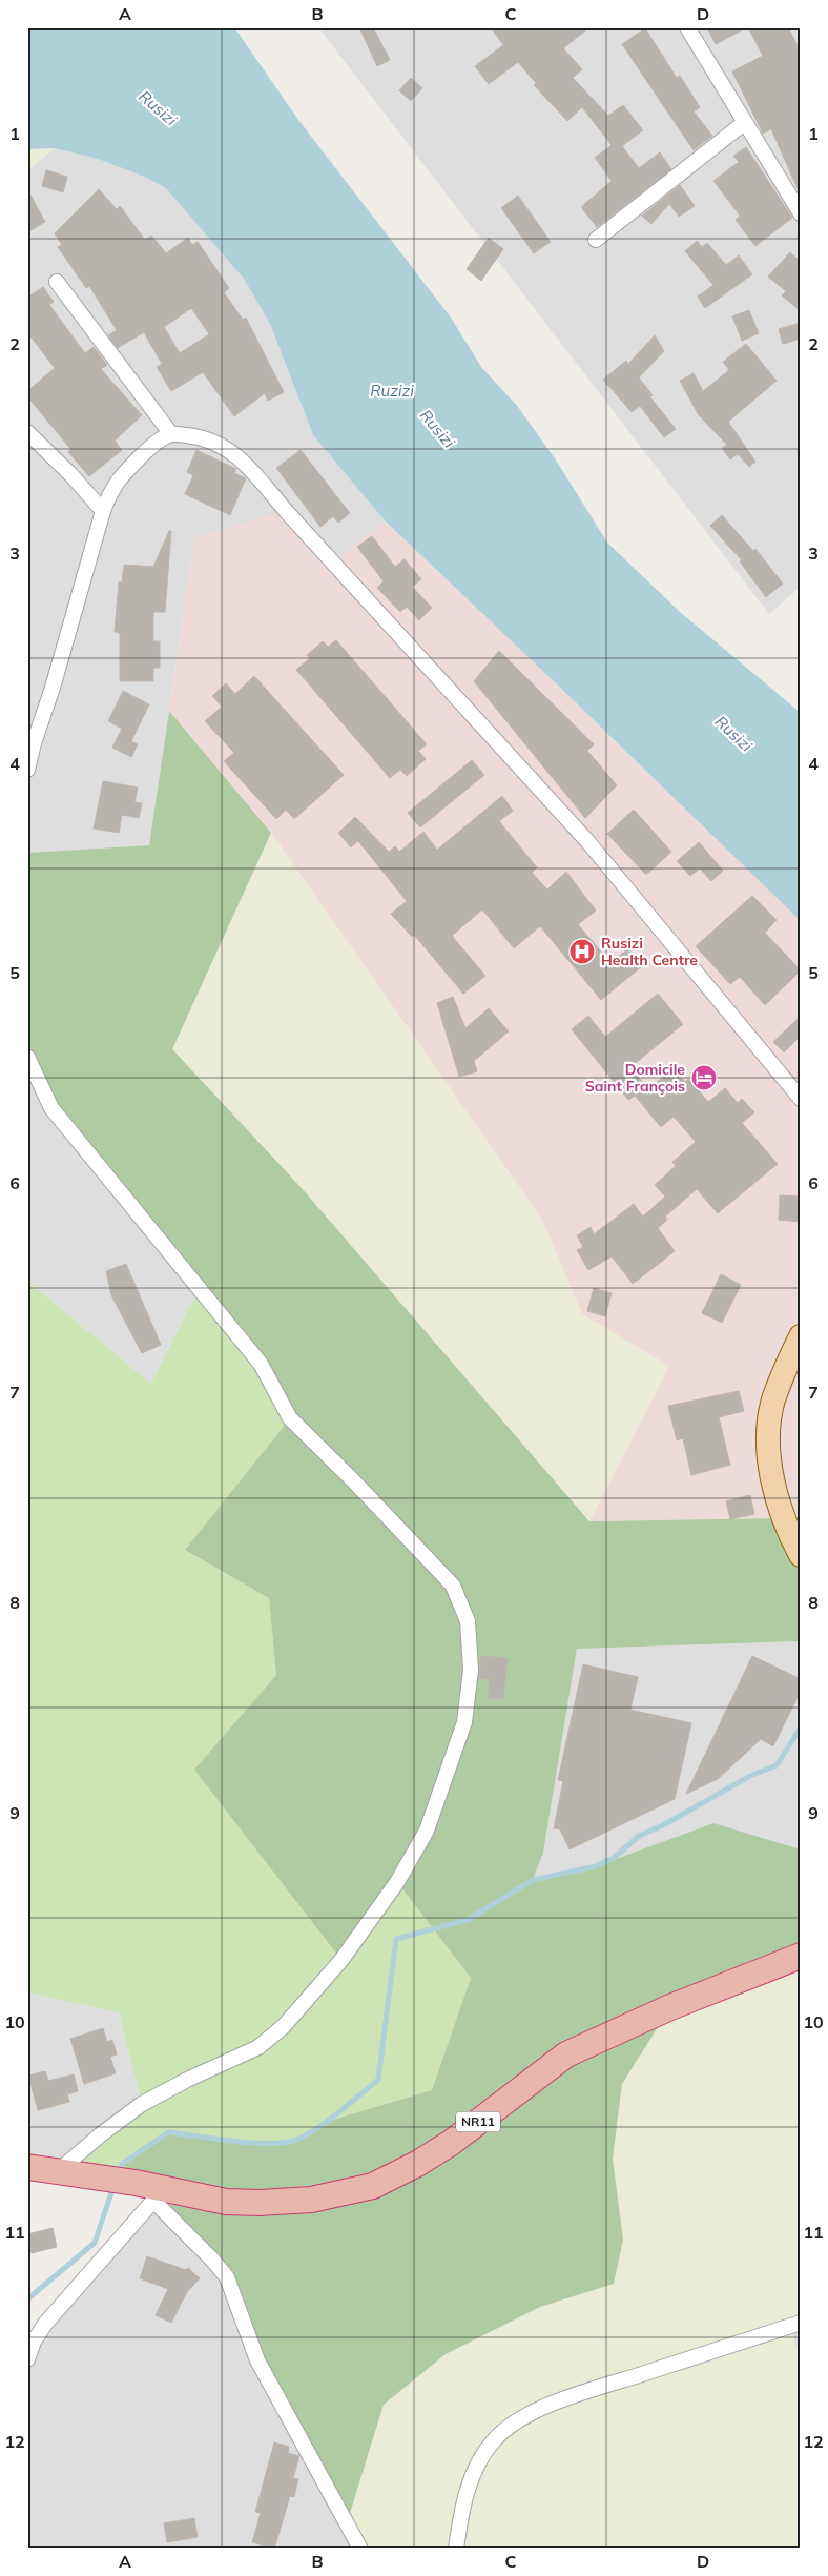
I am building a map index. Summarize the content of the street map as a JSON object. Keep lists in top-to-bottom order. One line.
{"streets":{"highway":["NR11"]},"water":["Rusizi","Ruzizi"],"places":{"hospital":["Rusizi Health Centre"],"hotel":["Domicile Saint François"]},"grid":{"columns":["A","B","C","D"],"rows":["1","2","3","4","5","6","7","8","9","10","11","12"]}}
